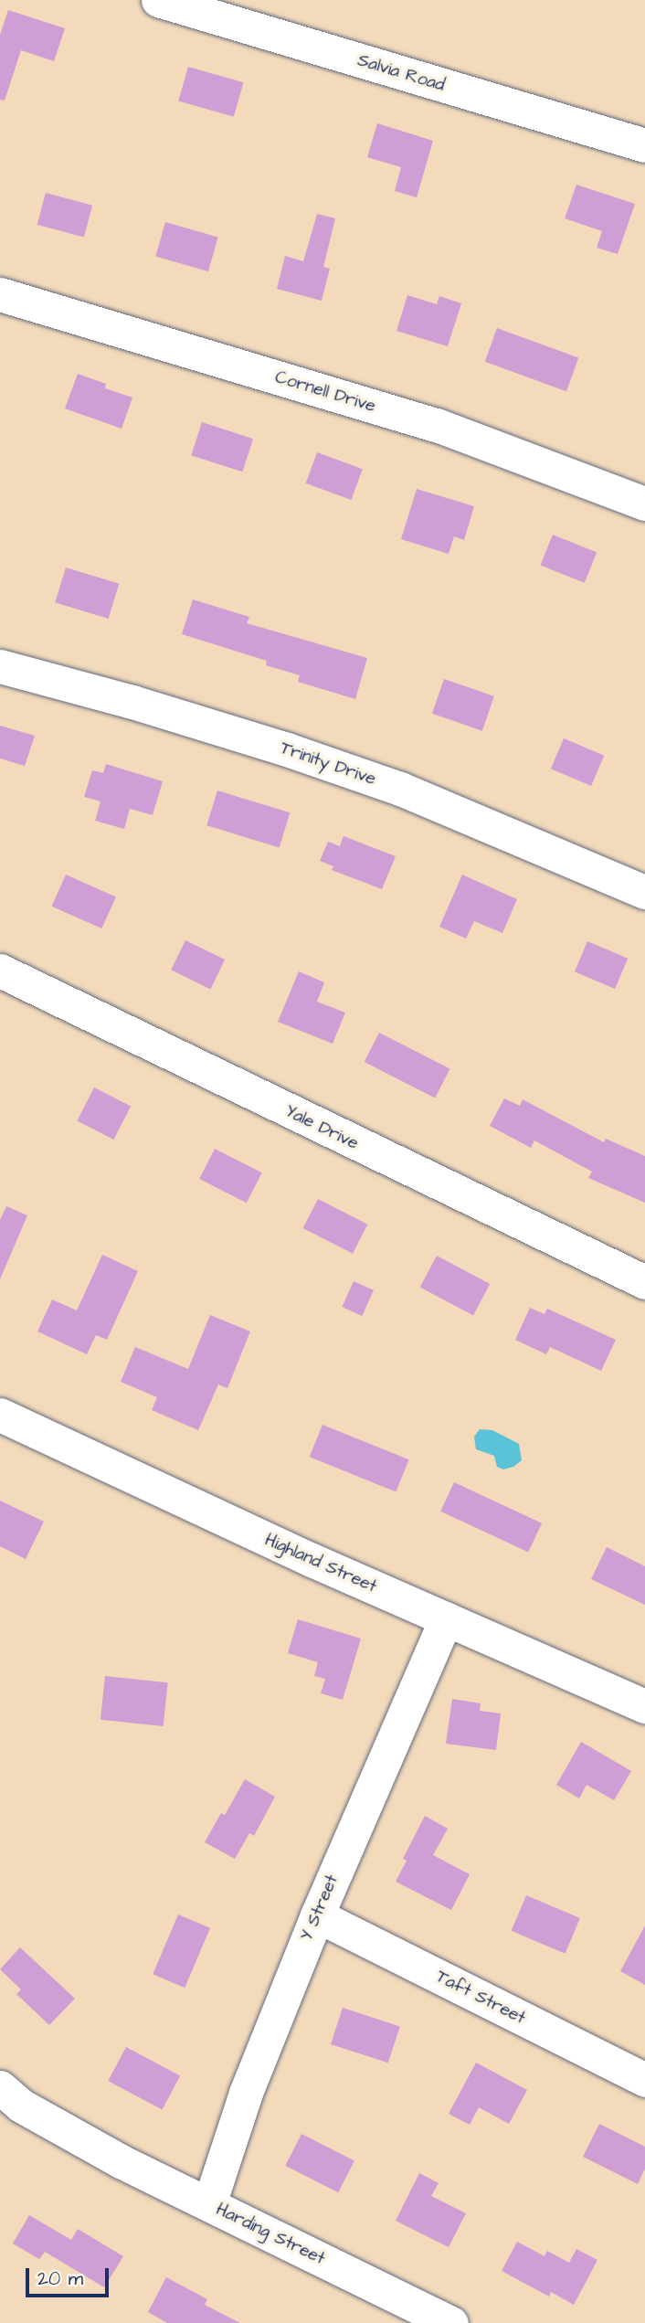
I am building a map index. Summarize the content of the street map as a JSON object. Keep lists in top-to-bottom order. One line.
{"streets":{"street":["Salvia Road","Cornell Drive","Trinity Drive","Yale Drive","Highland Street","Y Street","Taft Street","Harding Street"]},"crossings":[["Highland Street","Y Street"],["Y Street","Taft Street"],["Y Street","Harding Street"]],"scale_bar":"20 m"}
